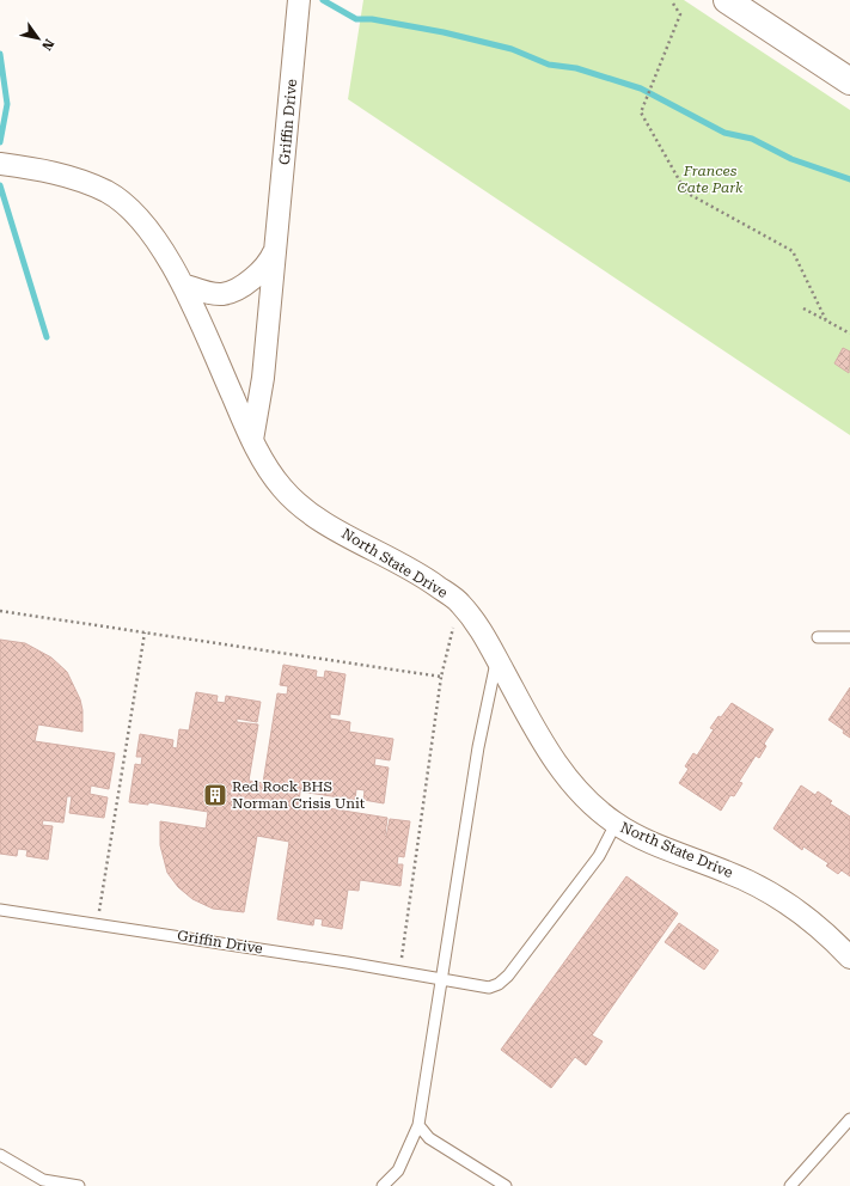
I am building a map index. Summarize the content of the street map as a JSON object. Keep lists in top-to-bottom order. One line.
{"streets":{"street":["Griffin Drive","North State Drive"]},"crossings":[["Griffin Drive","North State Drive"]],"parks":["Frances Cate Park"],"places":{"building":["Red Rock BHS Norman Crisis Unit"]},"north":"bottom right"}
